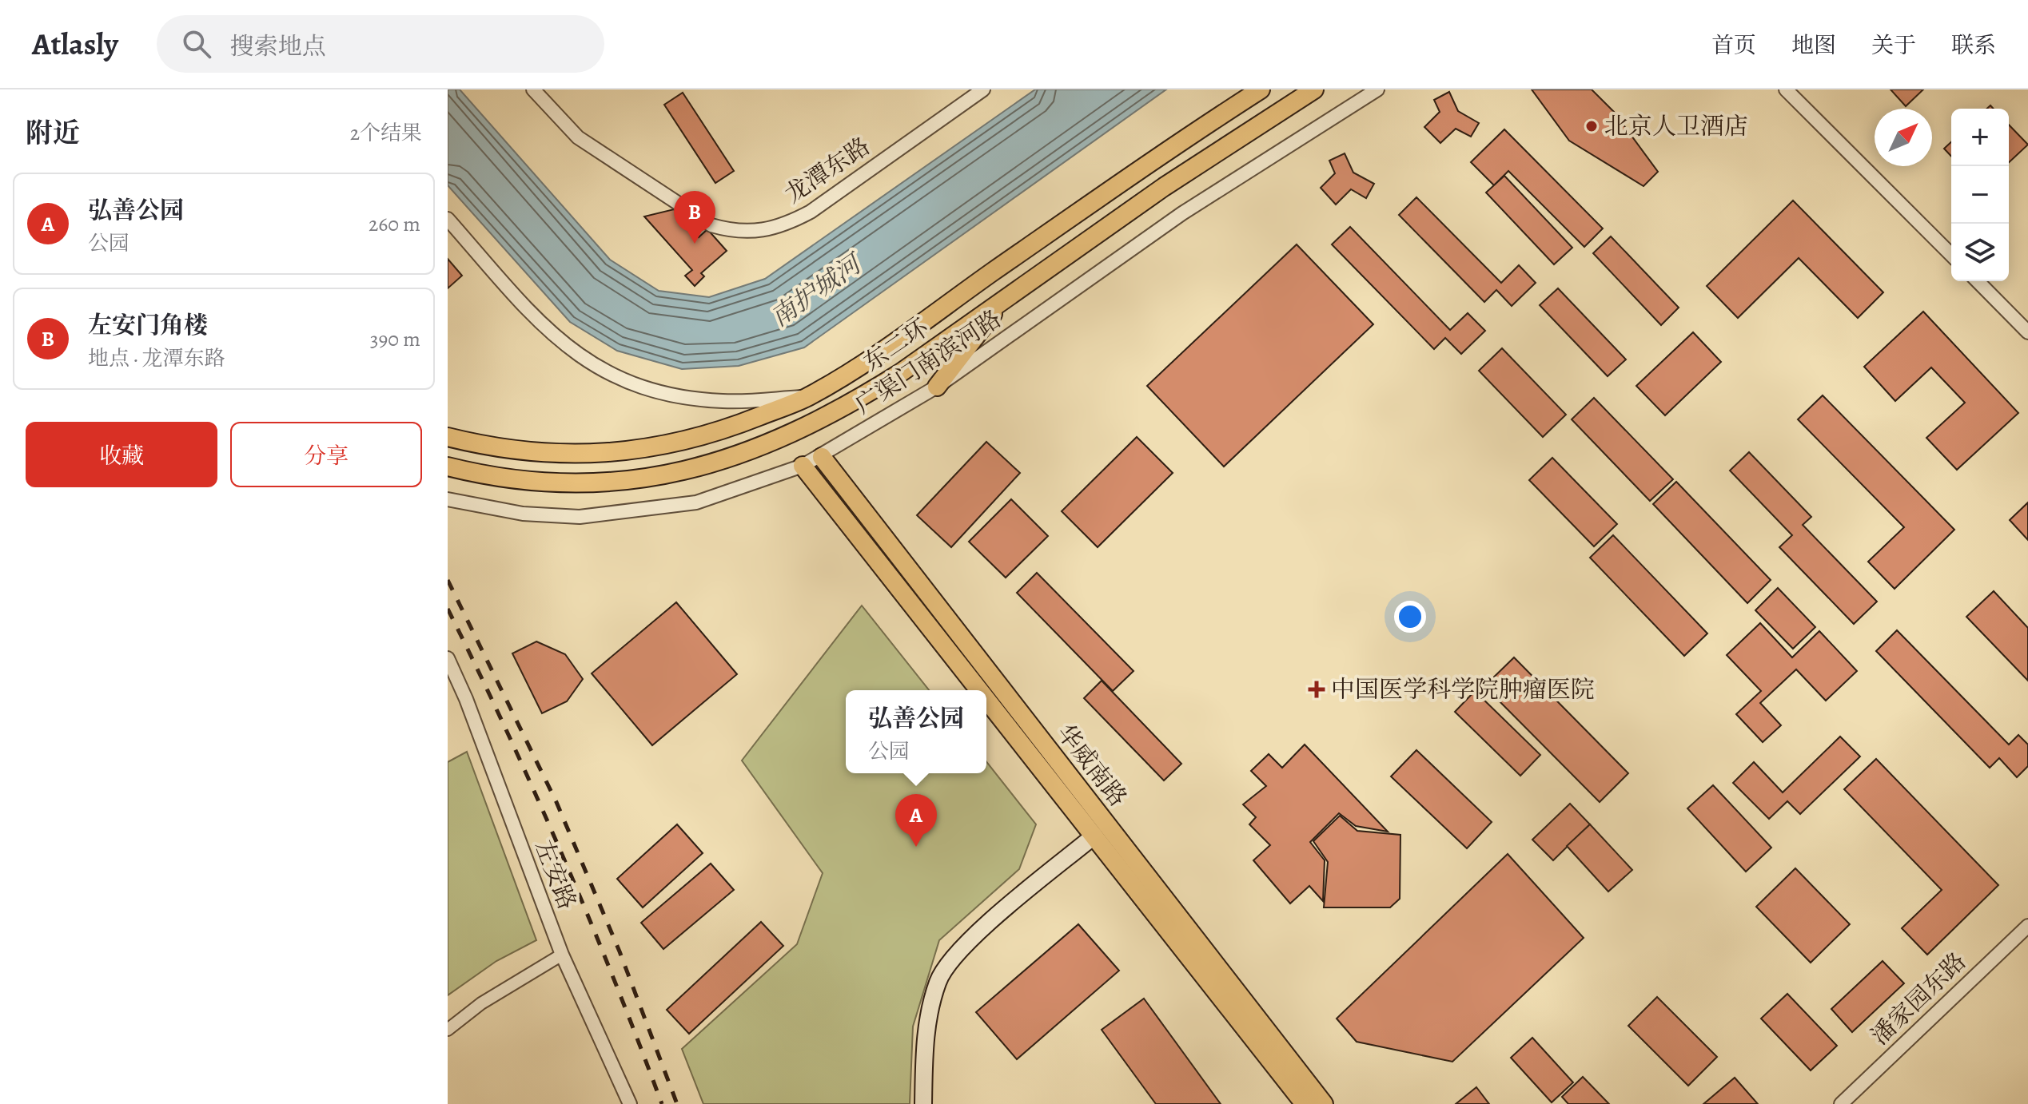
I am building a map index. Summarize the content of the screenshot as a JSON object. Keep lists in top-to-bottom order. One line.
{"streets":{"main road":["东二环","华威南路"],"street":["龙潭东路","广渠门南滨河路","左安路","潘家园东路"]},"crossings":[["广渠门南滨河路","华威南路"]],"water":["南护城河"],"places":{"other":["北京人卫酒店"],"health":["中国医学科学院肿瘤医院"]},"north":"top right","page":{"header":"Atlasly","search":"搜索地点","nav":["首页","地图","关于","联系"],"heading":["附近","2个结果"],"map_buttons":["+","−"],"list":[{"mark":"A","name":"弘善公园","note":"公园","value":"260 m"},{"mark":"B","name":"左安门角楼","note":"地点 · 龙潭东路","value":"390 m"}],"pins":["B","A"],"buttons":["收藏","分享"],"popup":["弘善公园","公园"]}}
